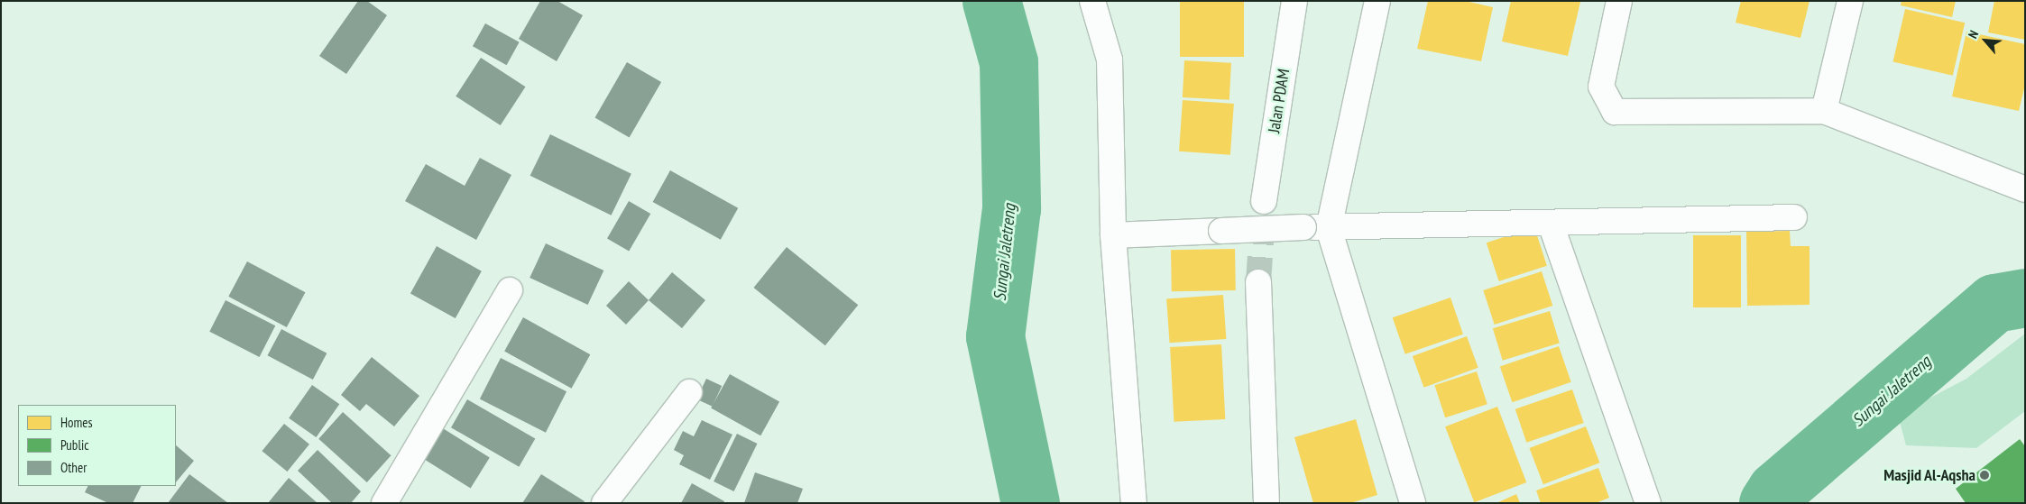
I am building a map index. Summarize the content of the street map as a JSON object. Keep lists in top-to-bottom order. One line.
{"streets":{"street":["Jalan PDAM"]},"water":["Sungai Jaletreng"],"places":["Masjid Al-Aqsha"],"legend":["Homes","Public","Other"],"north":"top left"}
